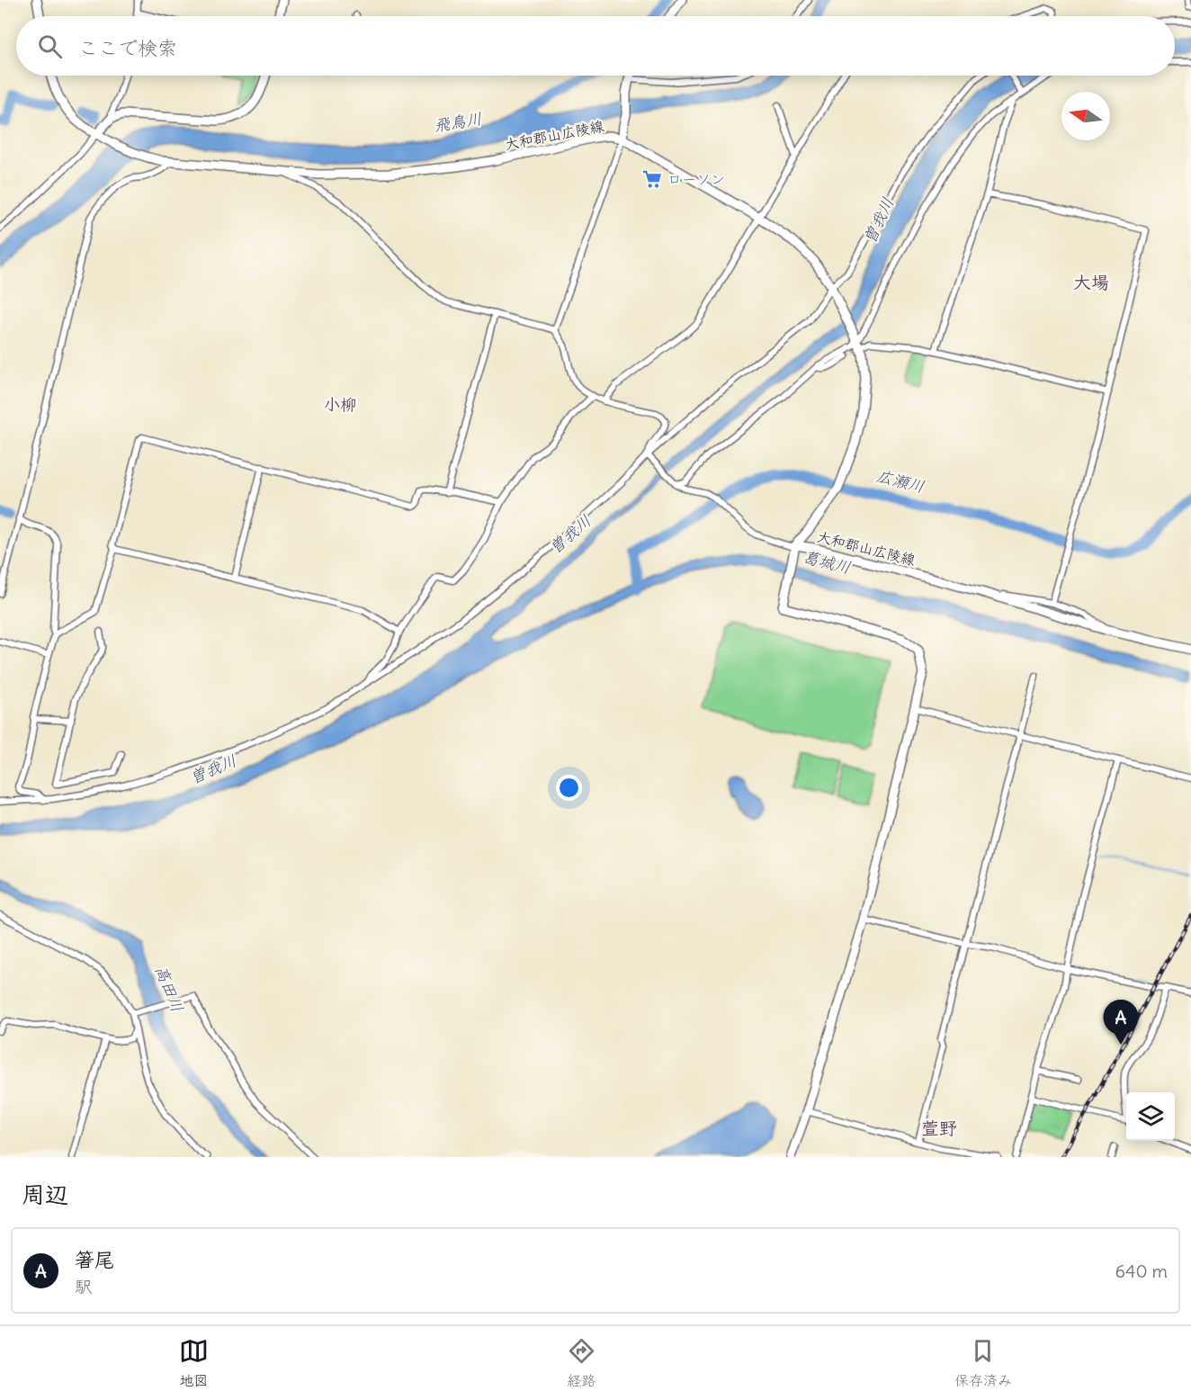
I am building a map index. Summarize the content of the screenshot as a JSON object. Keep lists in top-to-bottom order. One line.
{"streets":{"main road":["大和郡山広陵線"]},"districts":["大場","小柳","萱野"],"water":["飛鳥川","曽我川","広瀬川","葛城川","高田川"],"places":{"supermarket":["ローソン"]},"north":"left","page":{"search":"ここで検索","pins":"A","heading":"周辺","list":[{"mark":"A","name":"箸尾","note":"駅","value":"640 m"}],"nav":["地図","経路","保存済み"]}}
